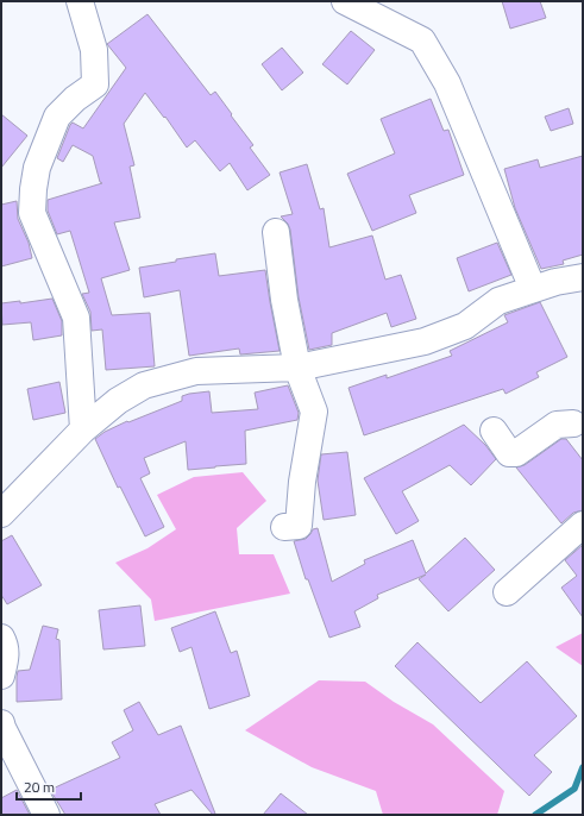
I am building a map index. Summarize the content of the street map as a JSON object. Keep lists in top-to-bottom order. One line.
{"scale_bar":"20 m"}
